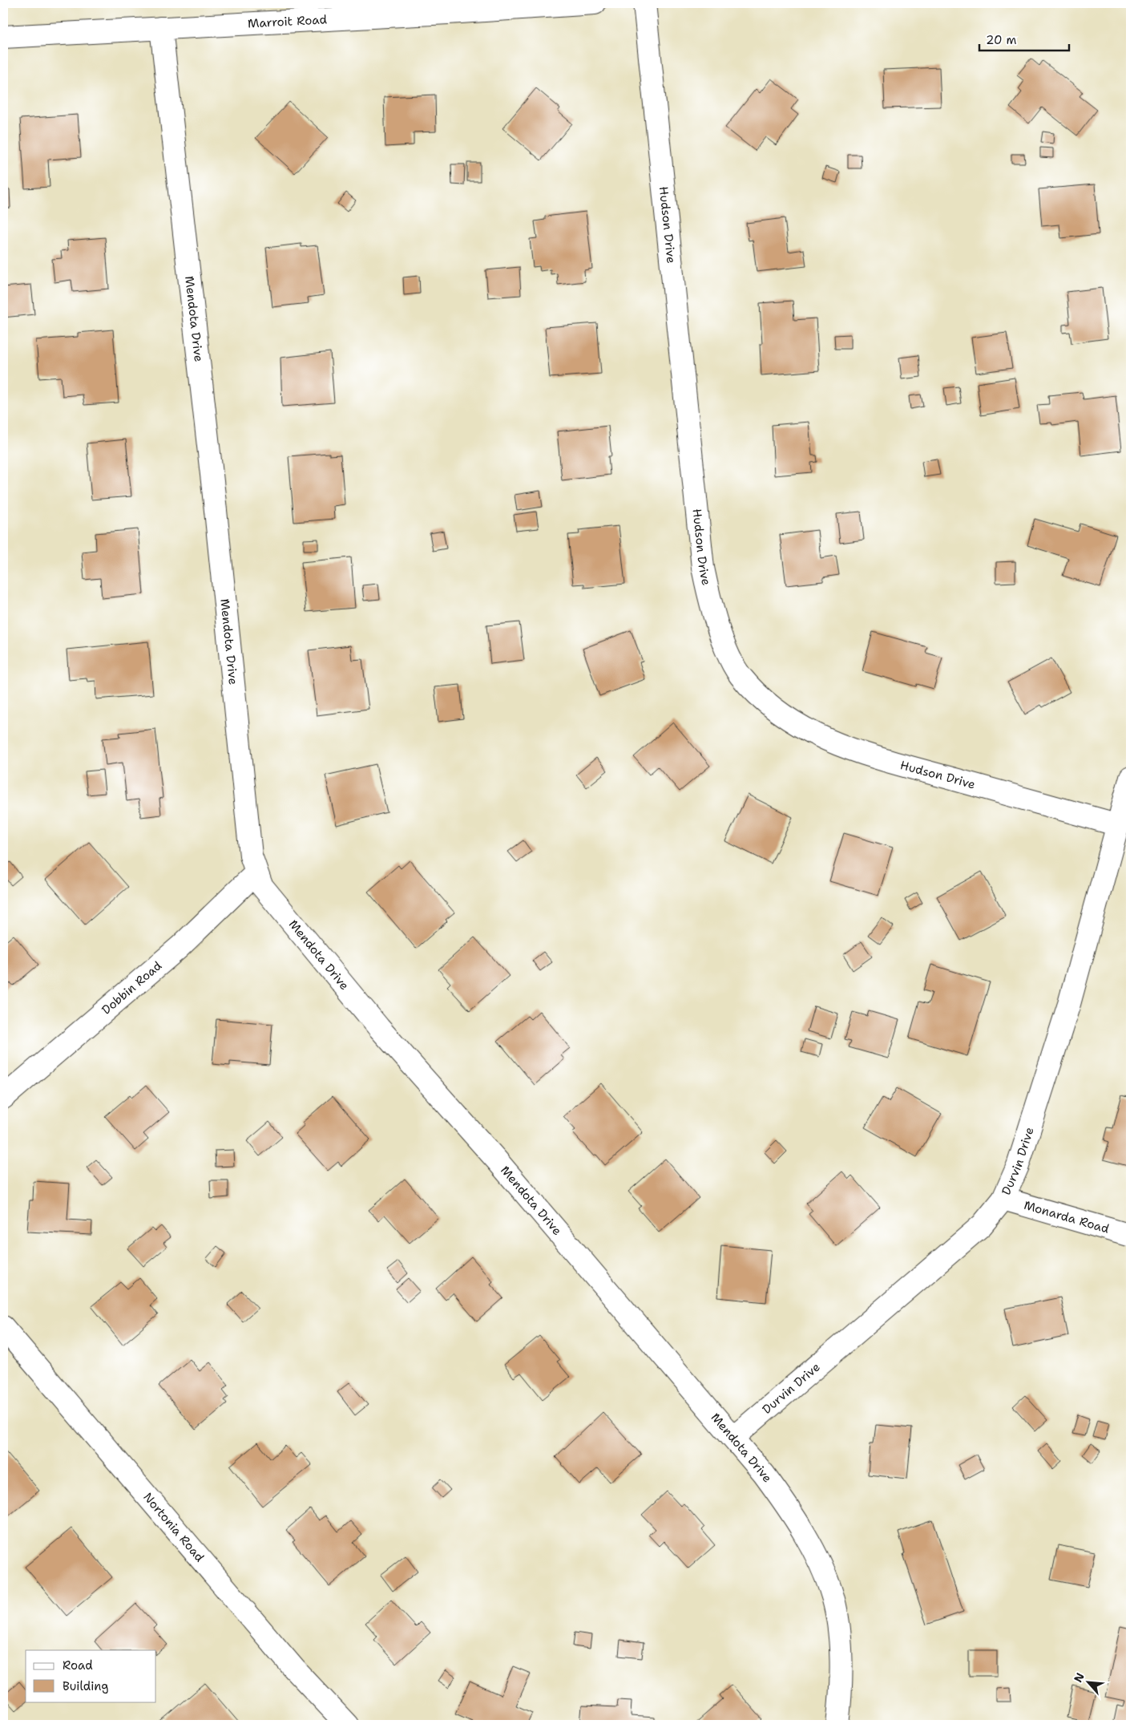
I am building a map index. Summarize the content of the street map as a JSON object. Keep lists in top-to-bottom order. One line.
{"streets":{"street":["Marroit Road","Hudson Drive","Mendota Drive","Dobbin Road","Durvin Drive","Monarda Road","Nortonia Road"]},"crossings":[["Marroit Road","Mendota Drive"],["Hudson Drive","Durvin Drive"],["Mendota Drive","Dobbin Road"],["Mendota Drive","Durvin Drive"],["Durvin Drive","Monarda Road"]],"legend":["Road","Building"],"scale_bar":"20 m","north":"top left"}
